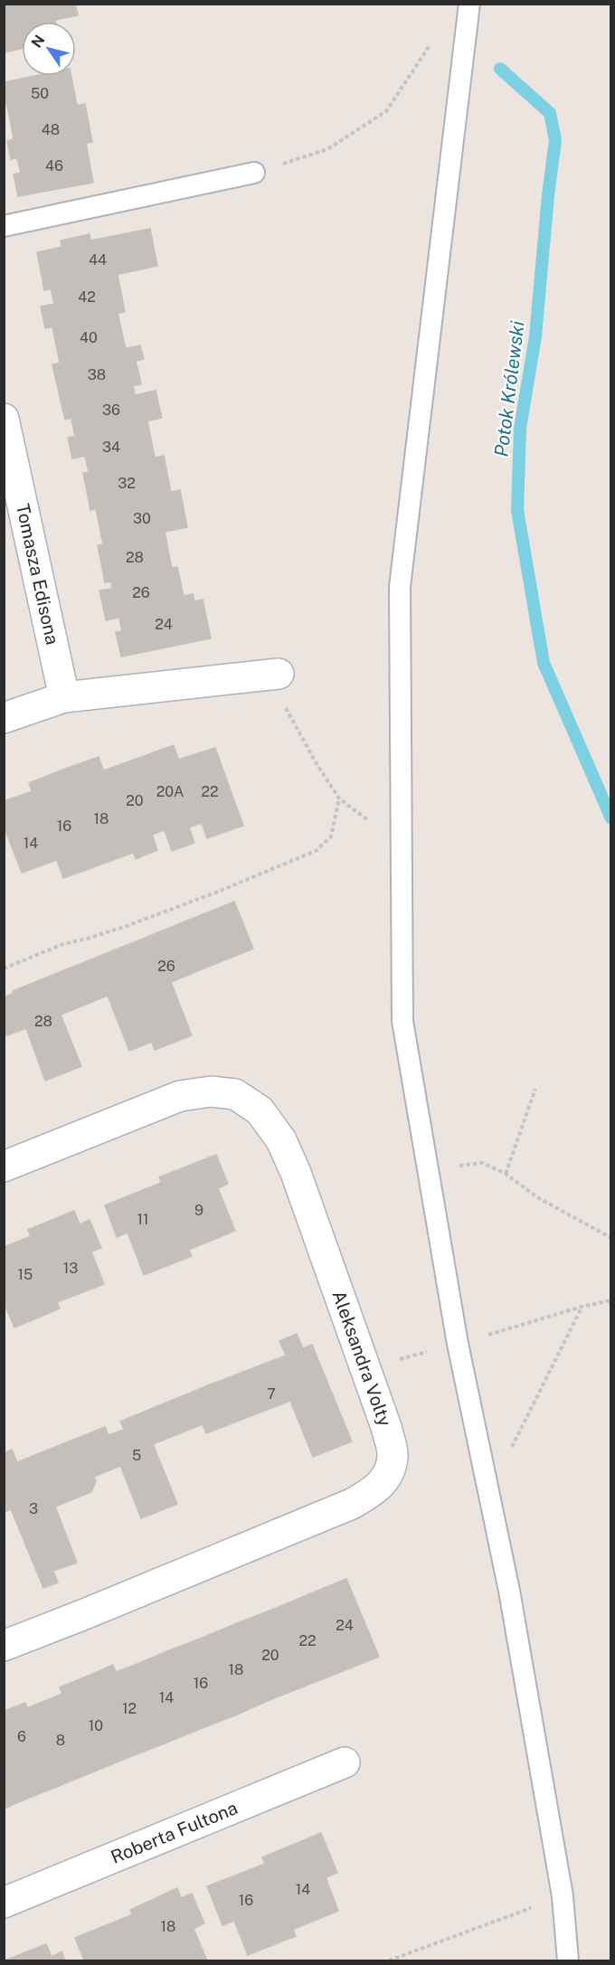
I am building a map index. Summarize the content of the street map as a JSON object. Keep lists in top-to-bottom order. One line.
{"streets":{"street":["Tomasza Edisona","Aleksandra Volty","Roberta Fultona"]},"water":["Potok Królewski"],"house_numbers":["50","48","46","44","42","40","38","36","34","32","30","28","26","24","20A","22","20","18","16","14","26","28","9","11","13","15","7","5","3","24","22","20","18","16","14","12","10","6","8","14","16","18"],"north":"top left"}
